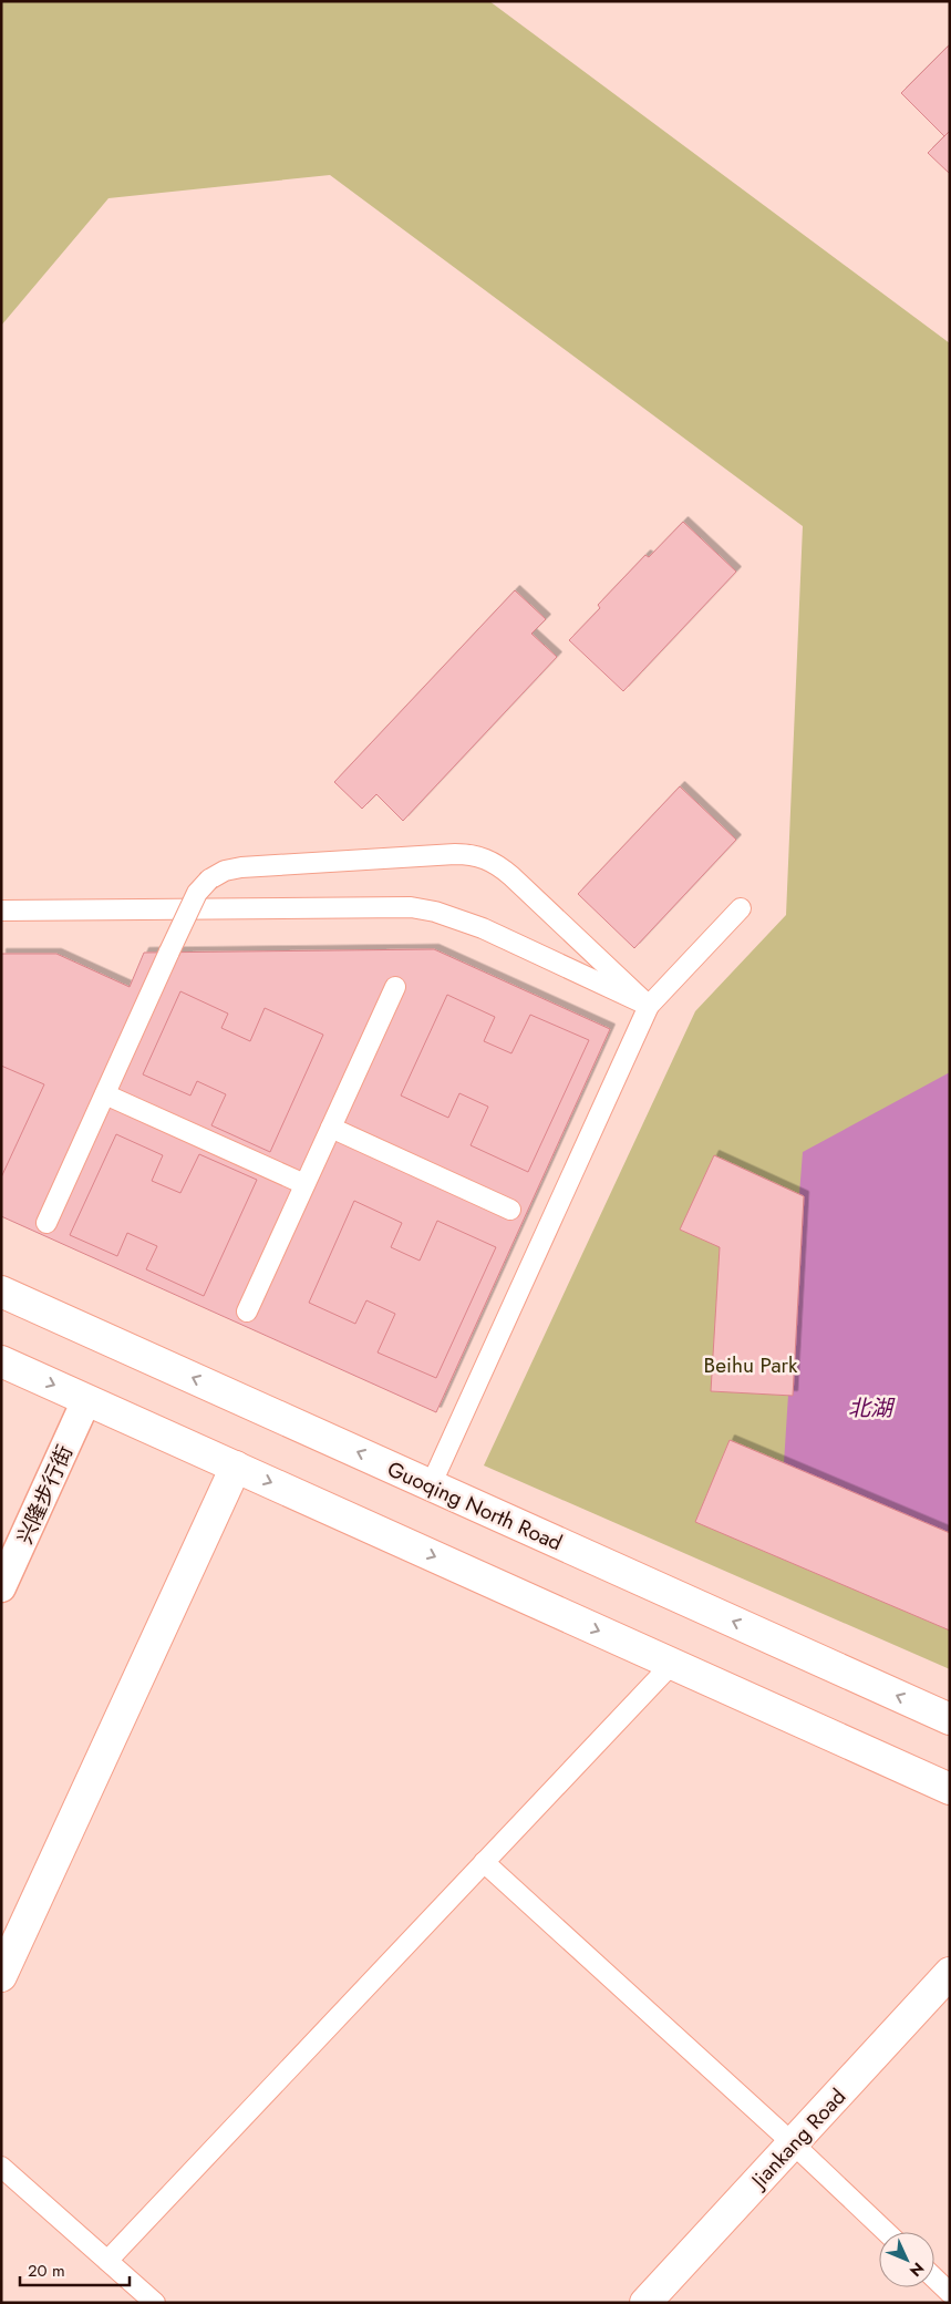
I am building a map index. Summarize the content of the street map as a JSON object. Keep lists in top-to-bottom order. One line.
{"streets":{"main road":["Guoqing North Road","Jiankang Road"],"street":["兴隆步行街"]},"water":["北湖"],"parks":["Beihu Park"],"scale_bar":"20 m","north":"bottom right"}
